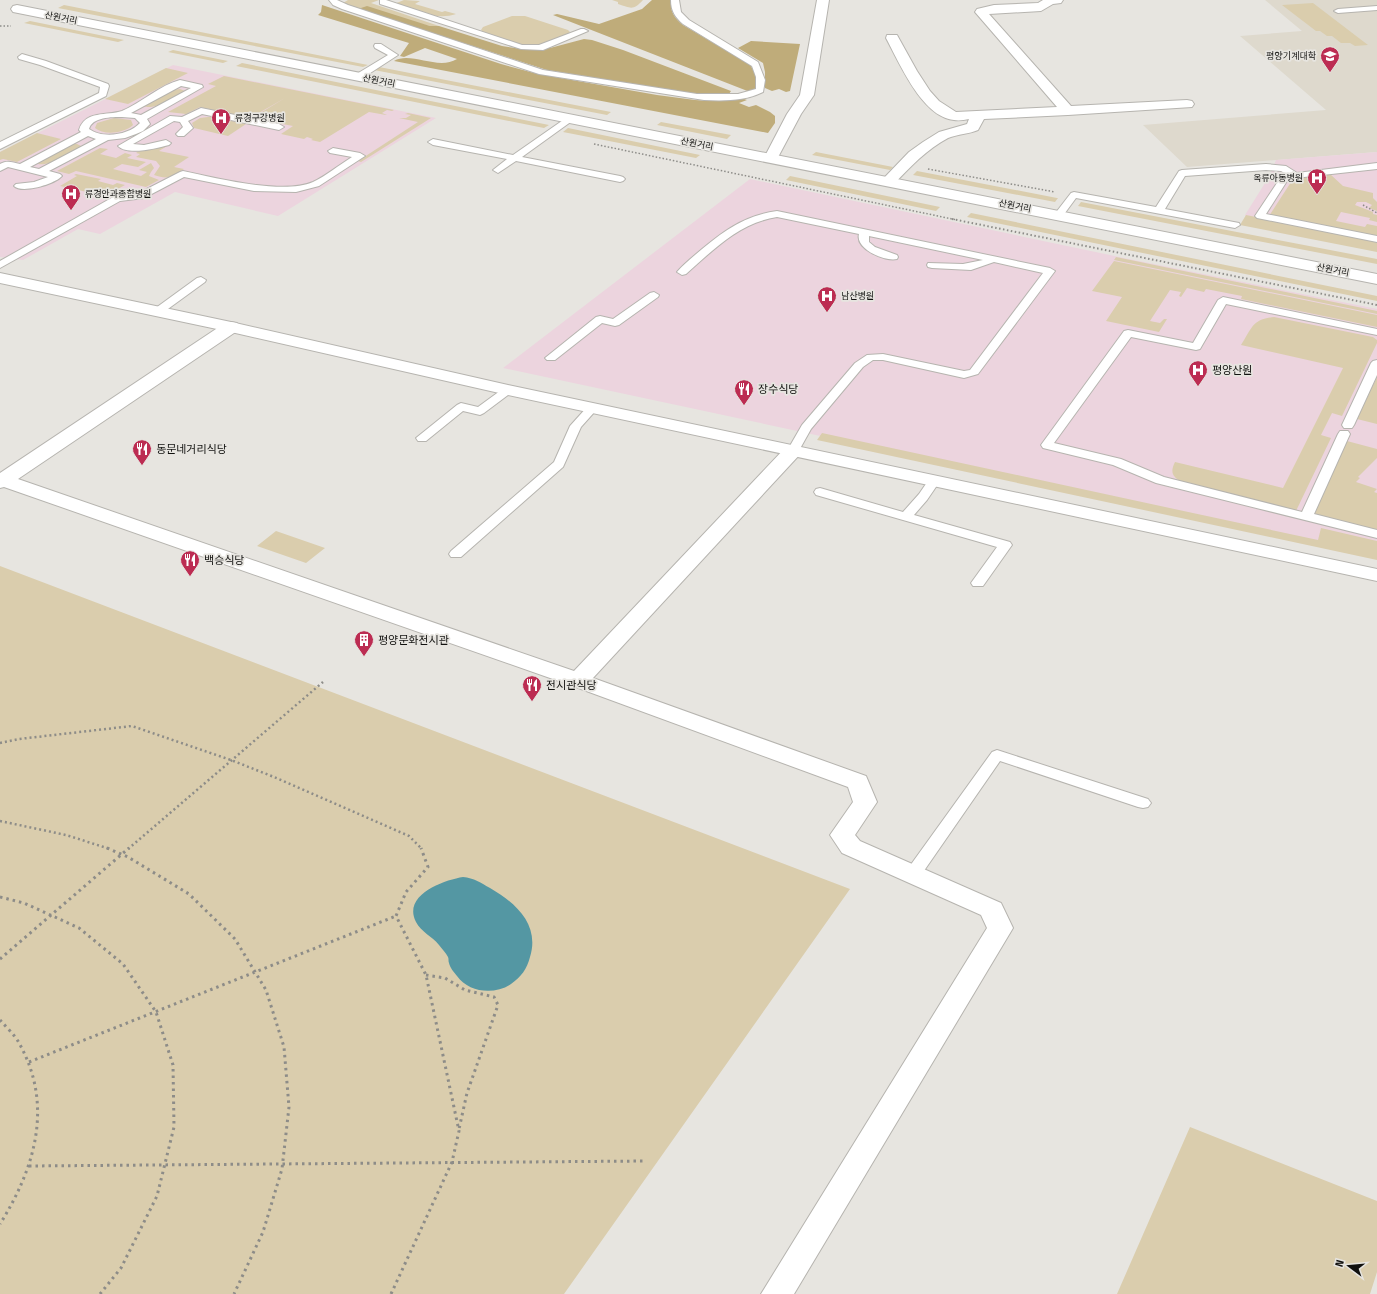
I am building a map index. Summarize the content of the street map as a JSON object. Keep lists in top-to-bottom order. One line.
{"streets":{"street":["산원거리"]},"places":{"school or university":["평양기계대학"],"hospital":["류경구강병원","옥류아동병원","류경안과종합병원","남산병원","평양산원"],"restaurant":["장수식당","동문네거리식당","백승식당","전시관식당"],"building":["평양문화전시관"]},"north":"left"}
